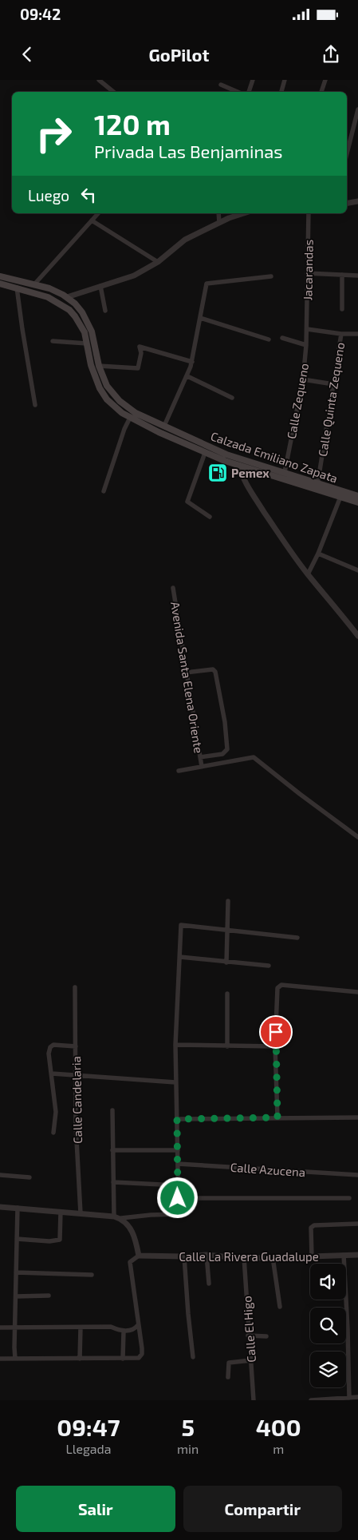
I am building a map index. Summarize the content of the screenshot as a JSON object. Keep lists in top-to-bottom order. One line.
{"streets":{"main road":["Calzada Emiliano Zapata"],"street":["Jacarandas","Calle Quinta Zequeno","Calle Zequeno","Avenida Santa Elena Oriente","Calle Candelaria","Calle Azucena","Calle La Rivera Guadalupe","Calle El Higo"]},"crossings":[["Jacarandas","Calle Zequeno"],["Calle Quinta Zequeno","Calzada Emiliano Zapata"],["Calle Zequeno","Calzada Emiliano Zapata"],["Calle La Rivera Guadalupe","Calle El Higo"]],"places":{"fuel station":["Pemex"]},"page":{"status":"09:42","header":"GoPilot","turn":["120 m","Privada Las Benjaminas"],"then":"Luego","eta":["09:47","Llegada","5","min","400","m"],"buttons":["Salir","Compartir"]}}
